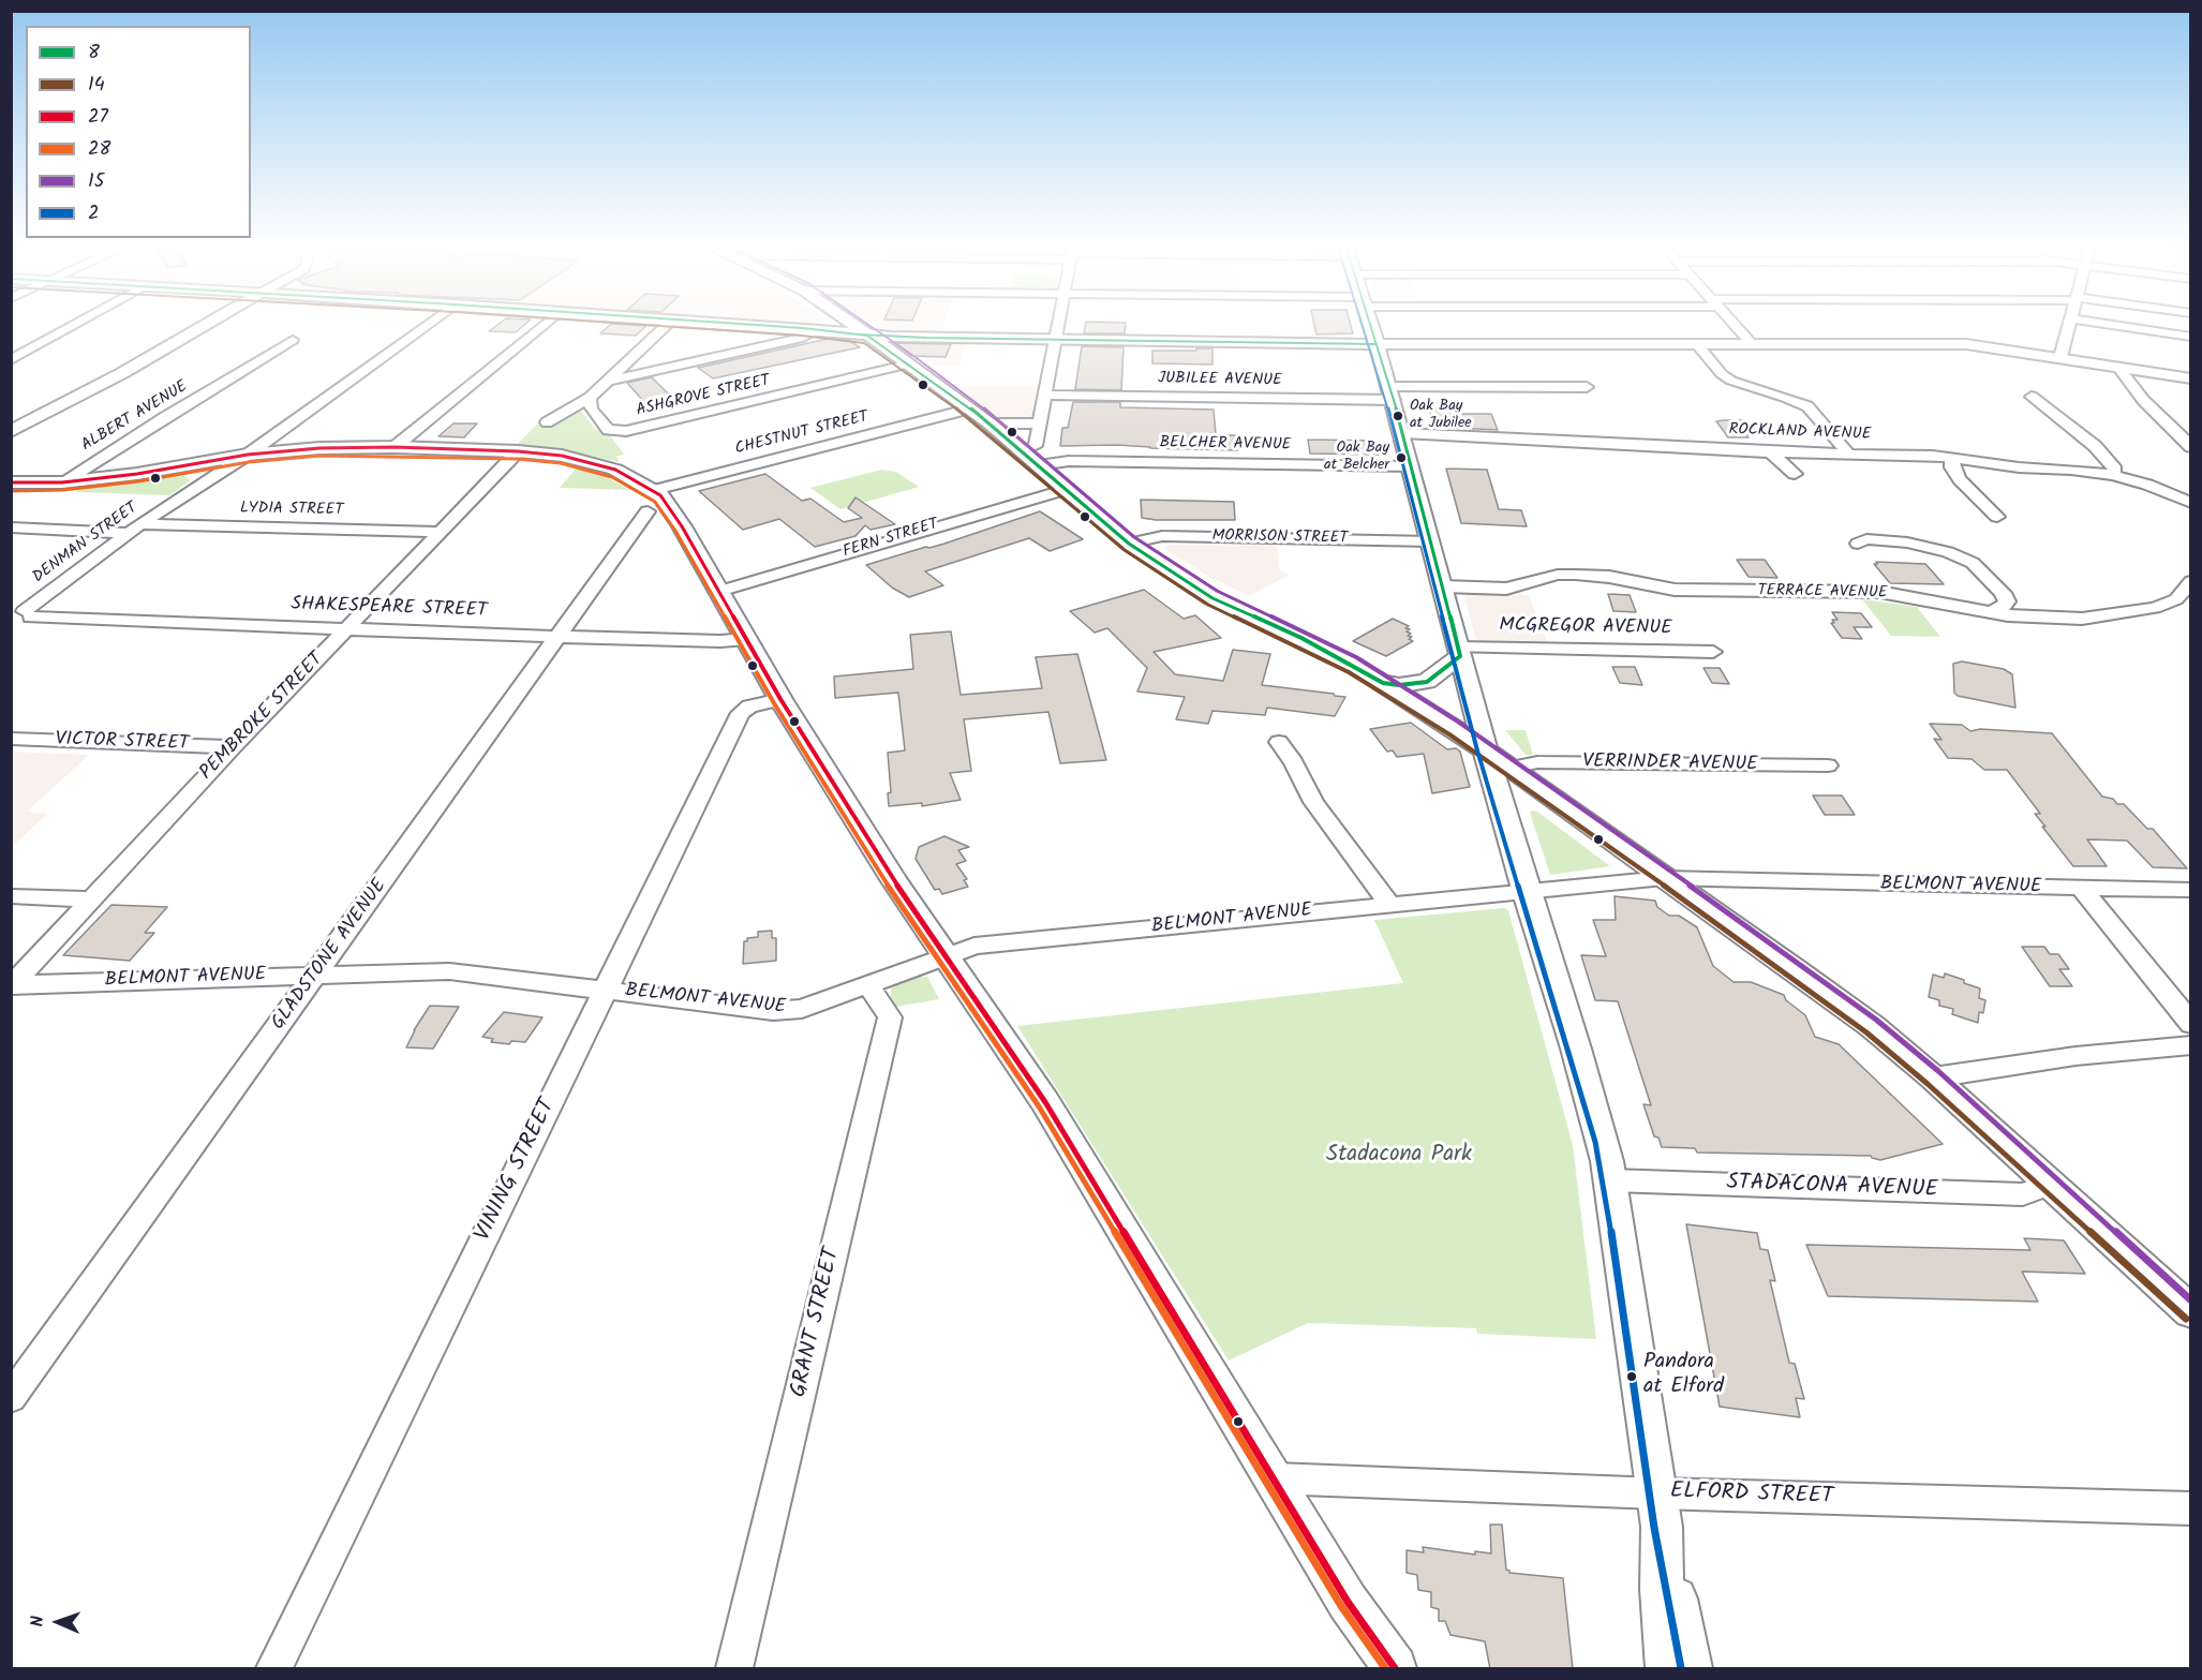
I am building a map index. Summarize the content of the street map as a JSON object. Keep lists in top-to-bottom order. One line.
{"streets":{"street":["JUBILEE AVENUE","ASHGROVE STREET","ALBERT AVENUE","ROCKLAND AVENUE","CHESTNUT STREET","BELCHER AVENUE","LYDIA STREET","MORRISON STREET","FERN STREET","DENMAN STREET","TERRACE AVENUE","SHAKESPEARE STREET","MCGREGOR AVENUE","PEMBROKE STREET","VICTOR STREET","VERRINDER AVENUE","BELMONT AVENUE","GLADSTONE AVENUE","VINING STREET","STADACONA AVENUE","GRANT STREET","ELFORD STREET"]},"crossings":[["LYDIA STREET","DENMAN STREET"],["LYDIA STREET","PEMBROKE STREET"],["DENMAN STREET","SHAKESPEARE STREET"],["SHAKESPEARE STREET","PEMBROKE STREET"],["SHAKESPEARE STREET","GLADSTONE AVENUE"],["PEMBROKE STREET","VICTOR STREET"],["PEMBROKE STREET","BELMONT AVENUE"],["BELMONT AVENUE","GLADSTONE AVENUE"],["BELMONT AVENUE","VINING STREET"],["BELMONT AVENUE","GRANT STREET"]],"parks":["Stadacona Park"],"places":["Oak Bay at Jubilee","Oak Bay at Belcher","Pandora at Elford"],"lines":["transit line 8","transit line 14","transit line 15","transit line 2","transit line 27","transit line 28"],"legend":["8","14","27","28","15","2"],"north":"left"}
